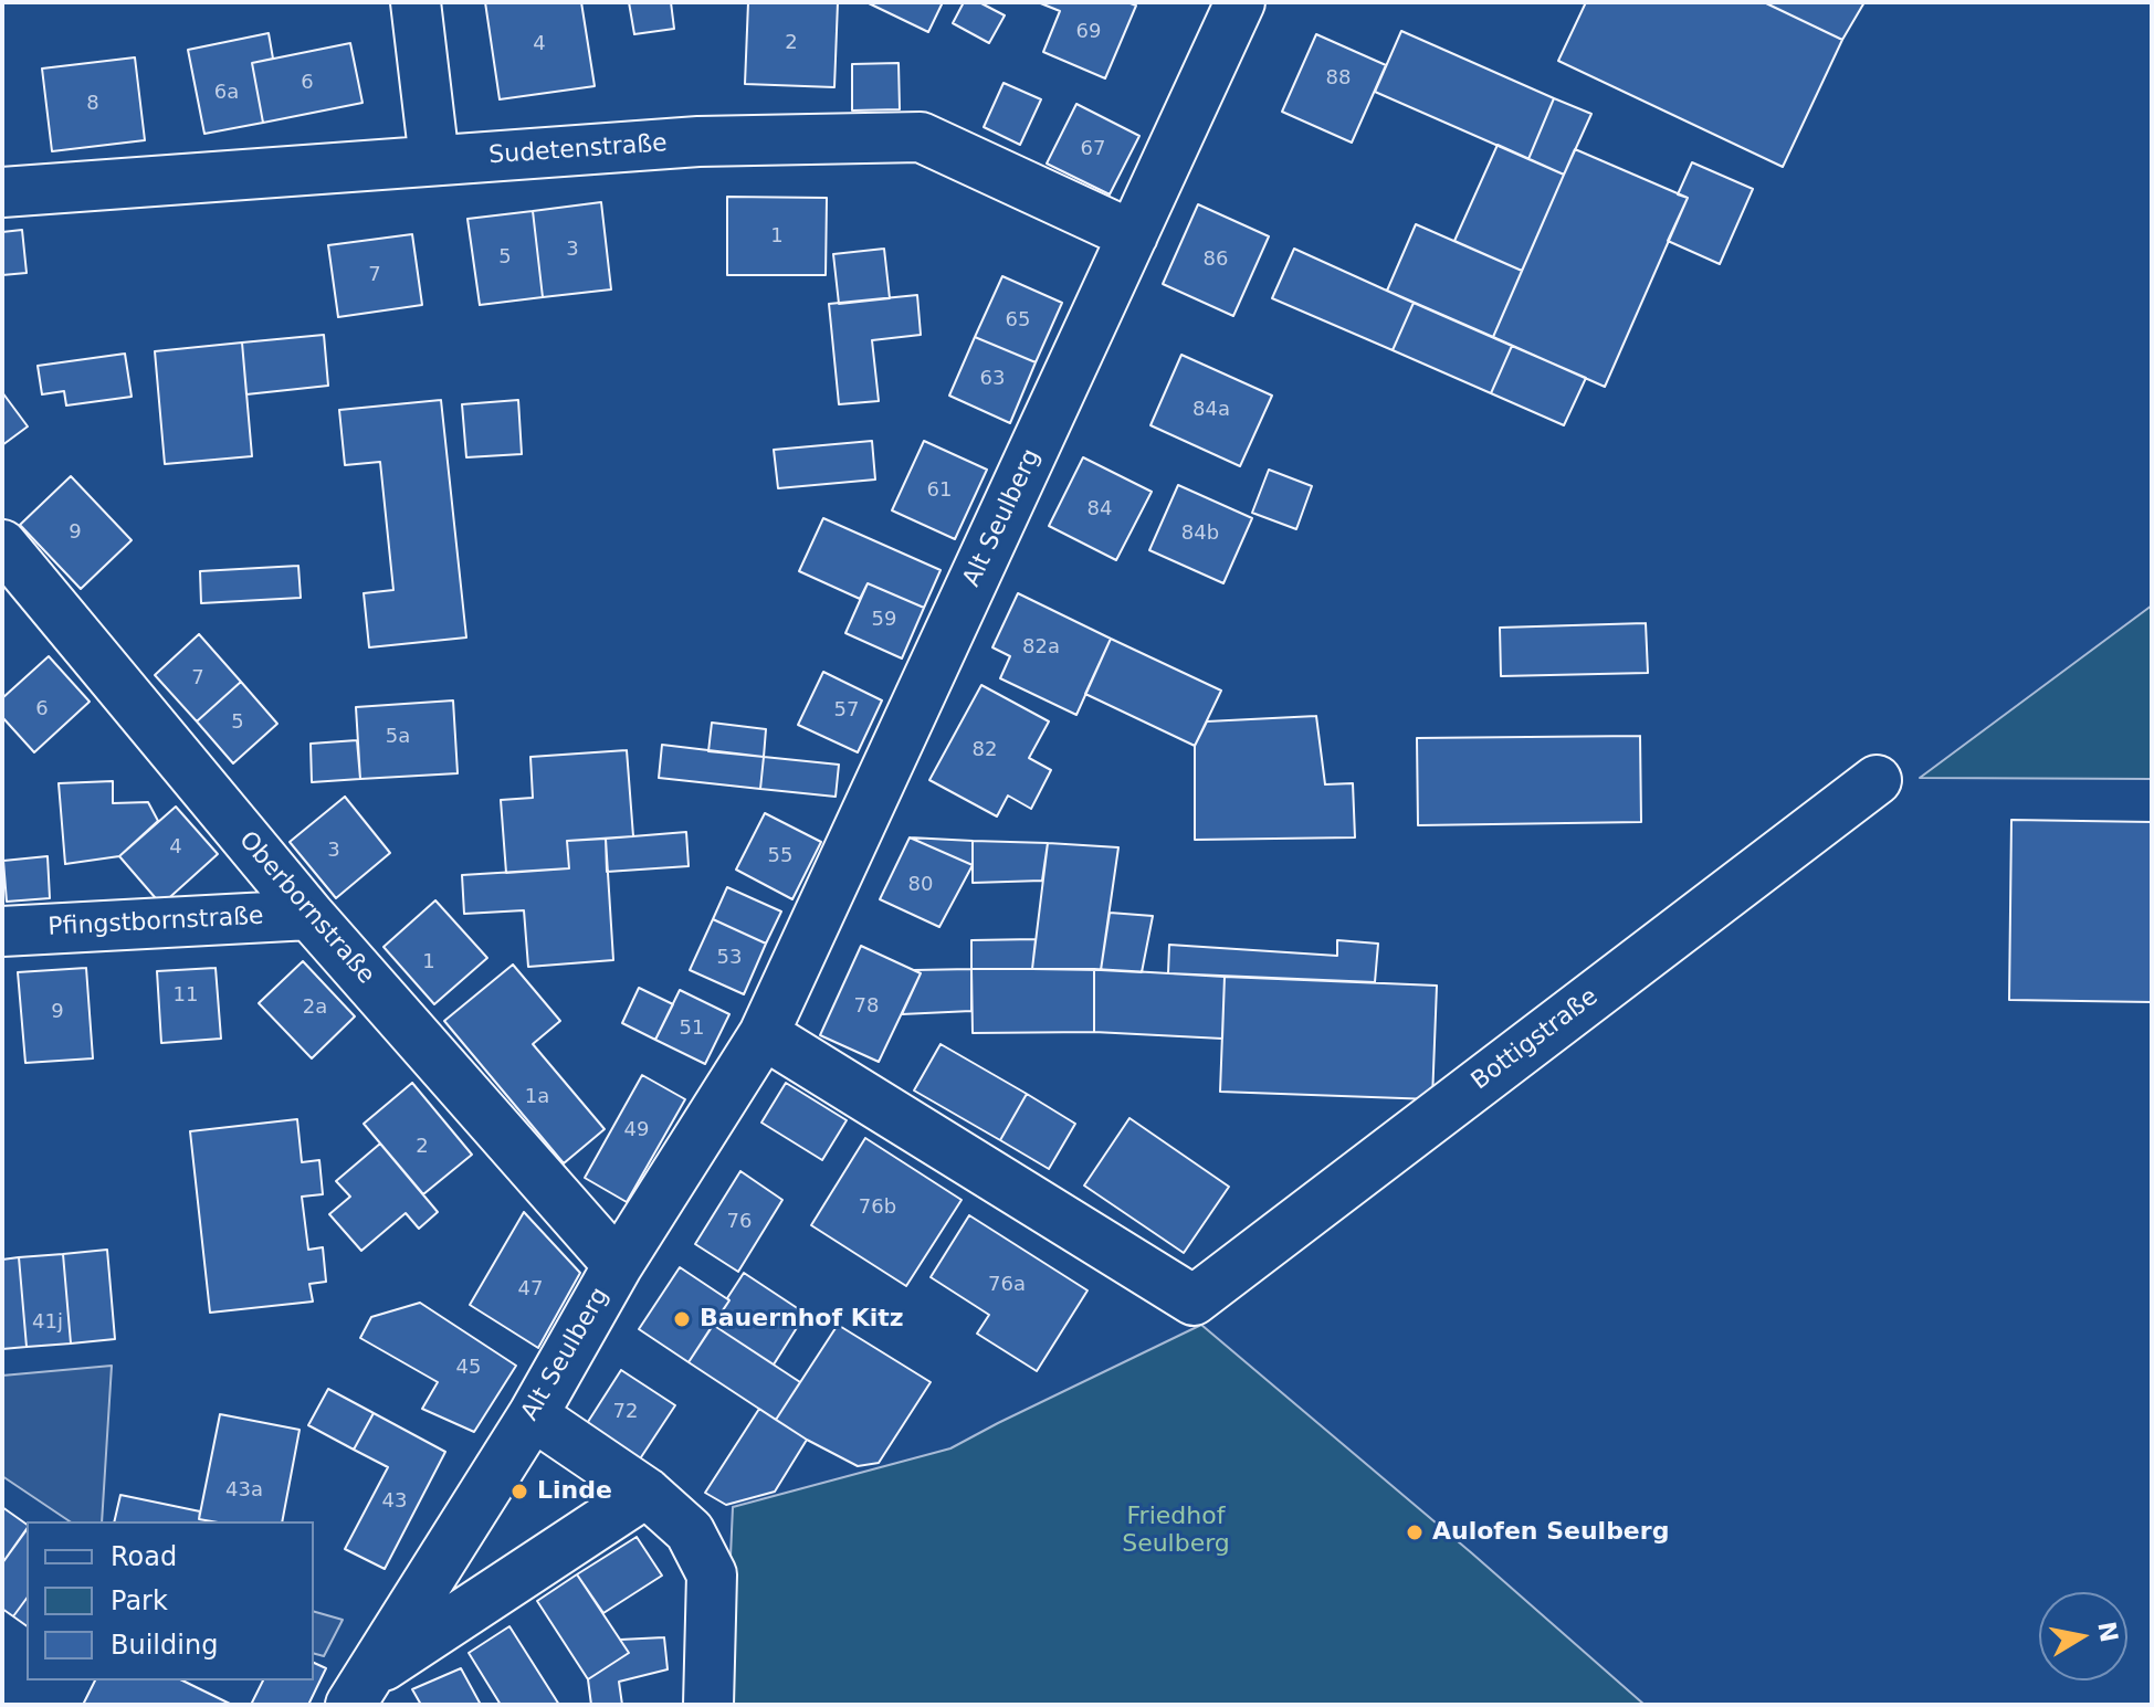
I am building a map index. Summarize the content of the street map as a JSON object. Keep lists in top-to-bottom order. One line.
{"streets":{"street":["Sudetenstraße","Alt Seulberg","Oberbornstraße","Pfingstbornstraße","Bottigstraße"]},"crossings":[["Sudetenstraße","Alt Seulberg"],["Alt Seulberg","Oberbornstraße"],["Alt Seulberg","Bottigstraße"],["Oberbornstraße","Pfingstbornstraße"]],"parks":["Friedhof Seulberg"],"places":["Bauernhof Kitz","Linde","Aulofen Seulberg"],"house_numbers":["69","2","4","88","6","6a","8","67","1","3","5","86","7","65","63","84a","61","84","9","84b","59","82a","7","6","57","5","5a","82","4","3","55","80","53","1","11","78","2a","9","51","1a","49","2","76b","76","76a","47","41j","45","72","43a","43"],"legend":["Road","Park","Building"],"north":"right"}
